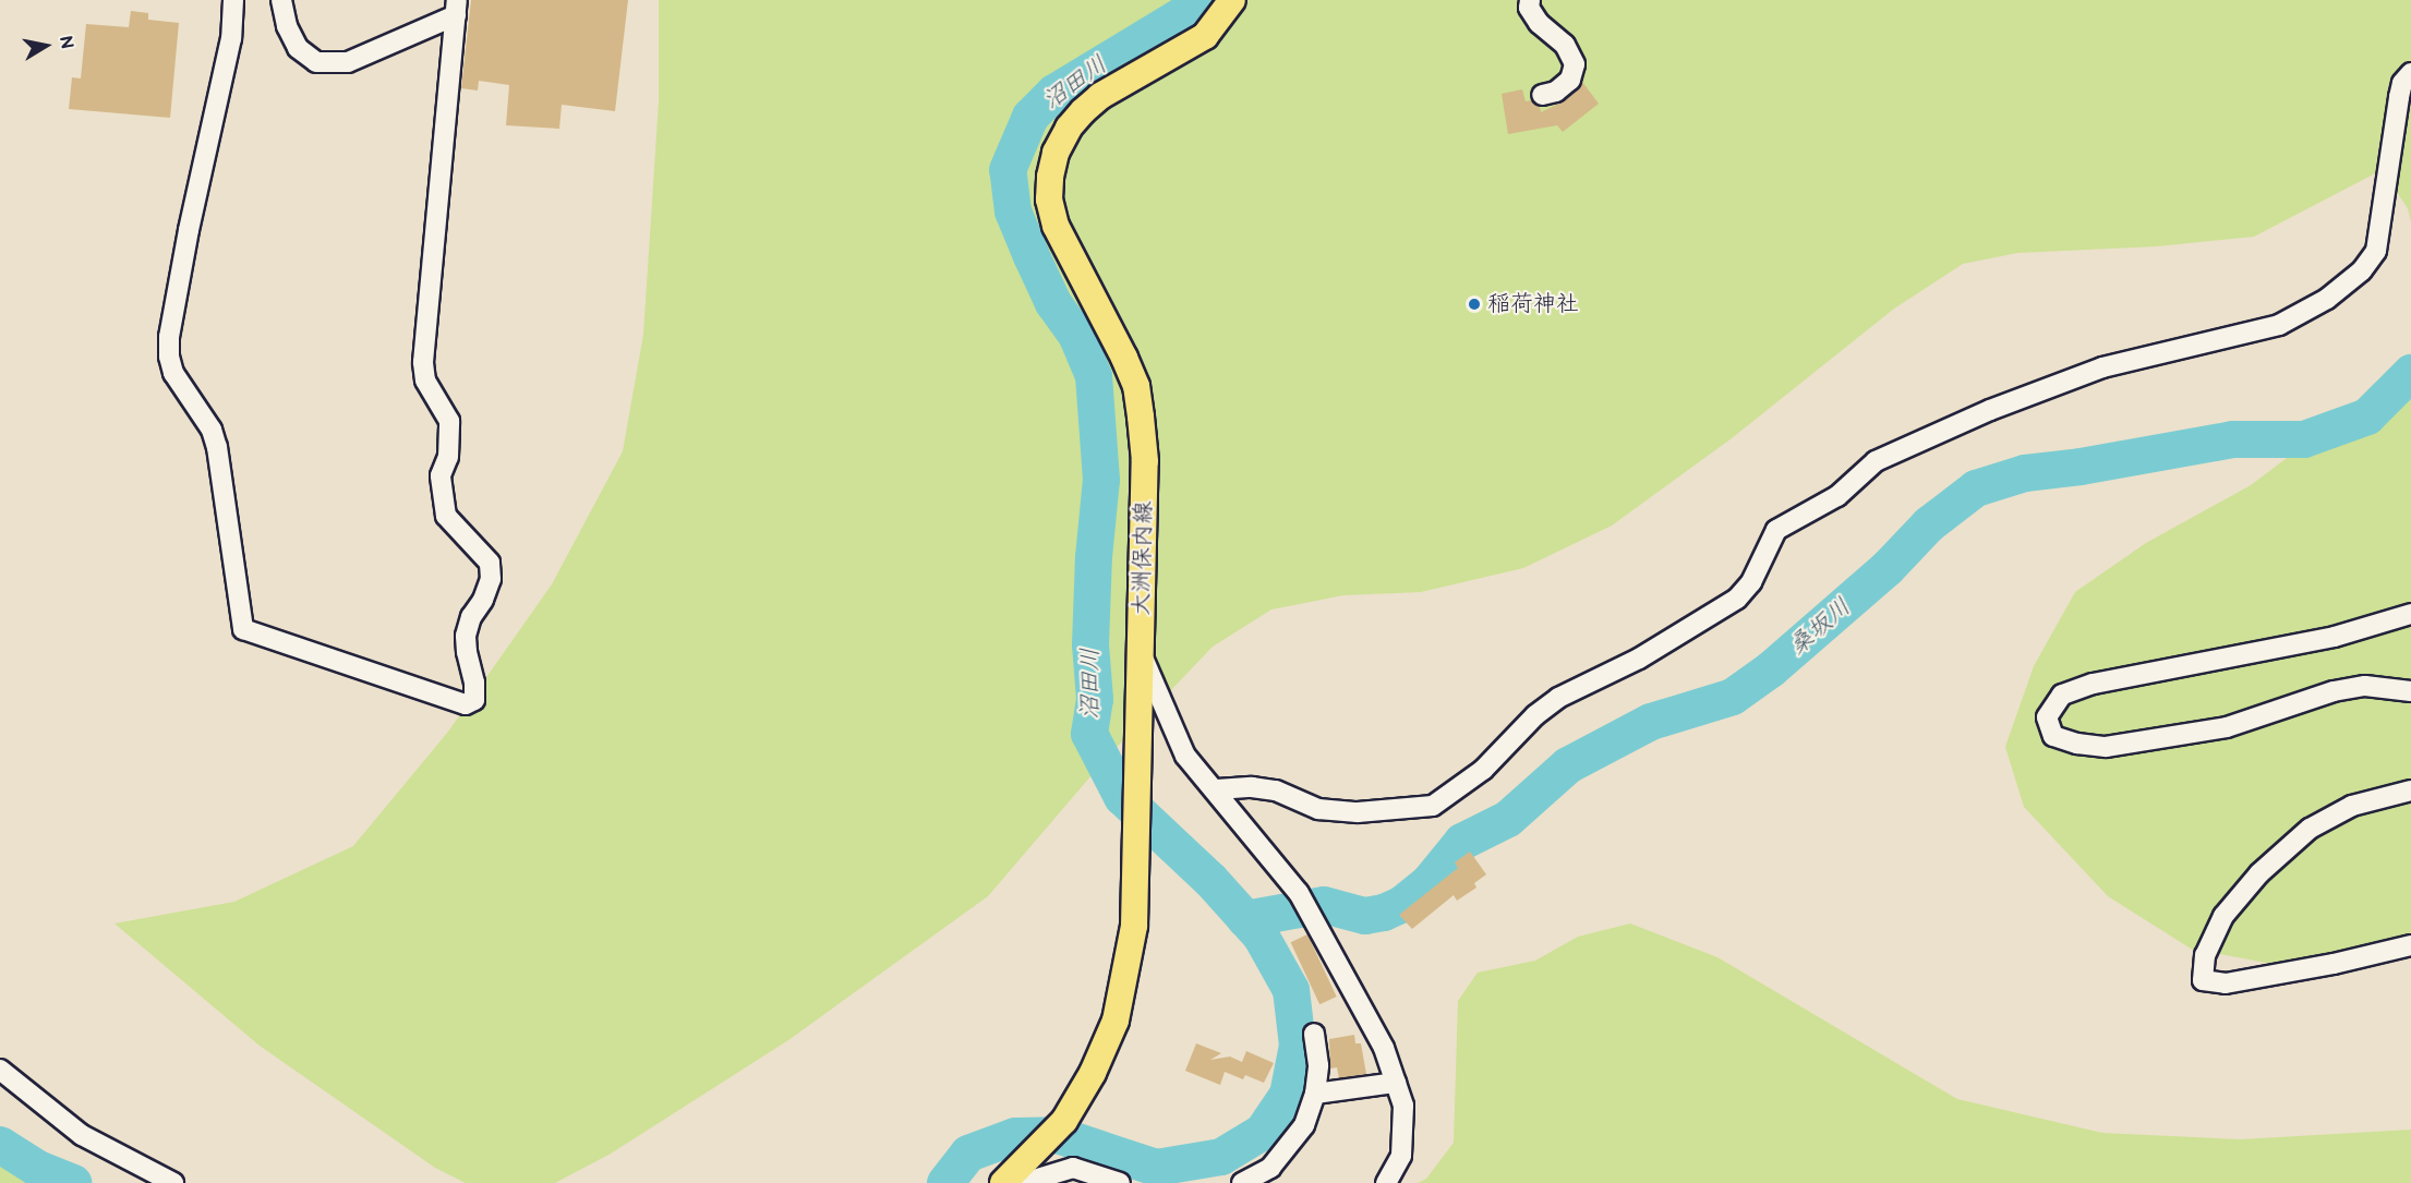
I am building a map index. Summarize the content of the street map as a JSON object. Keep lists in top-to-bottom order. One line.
{"streets":{"main road":["大洲保内線"]},"water":["沼田川","桑坂川"],"places":["稲荷神社"],"north":"right"}
